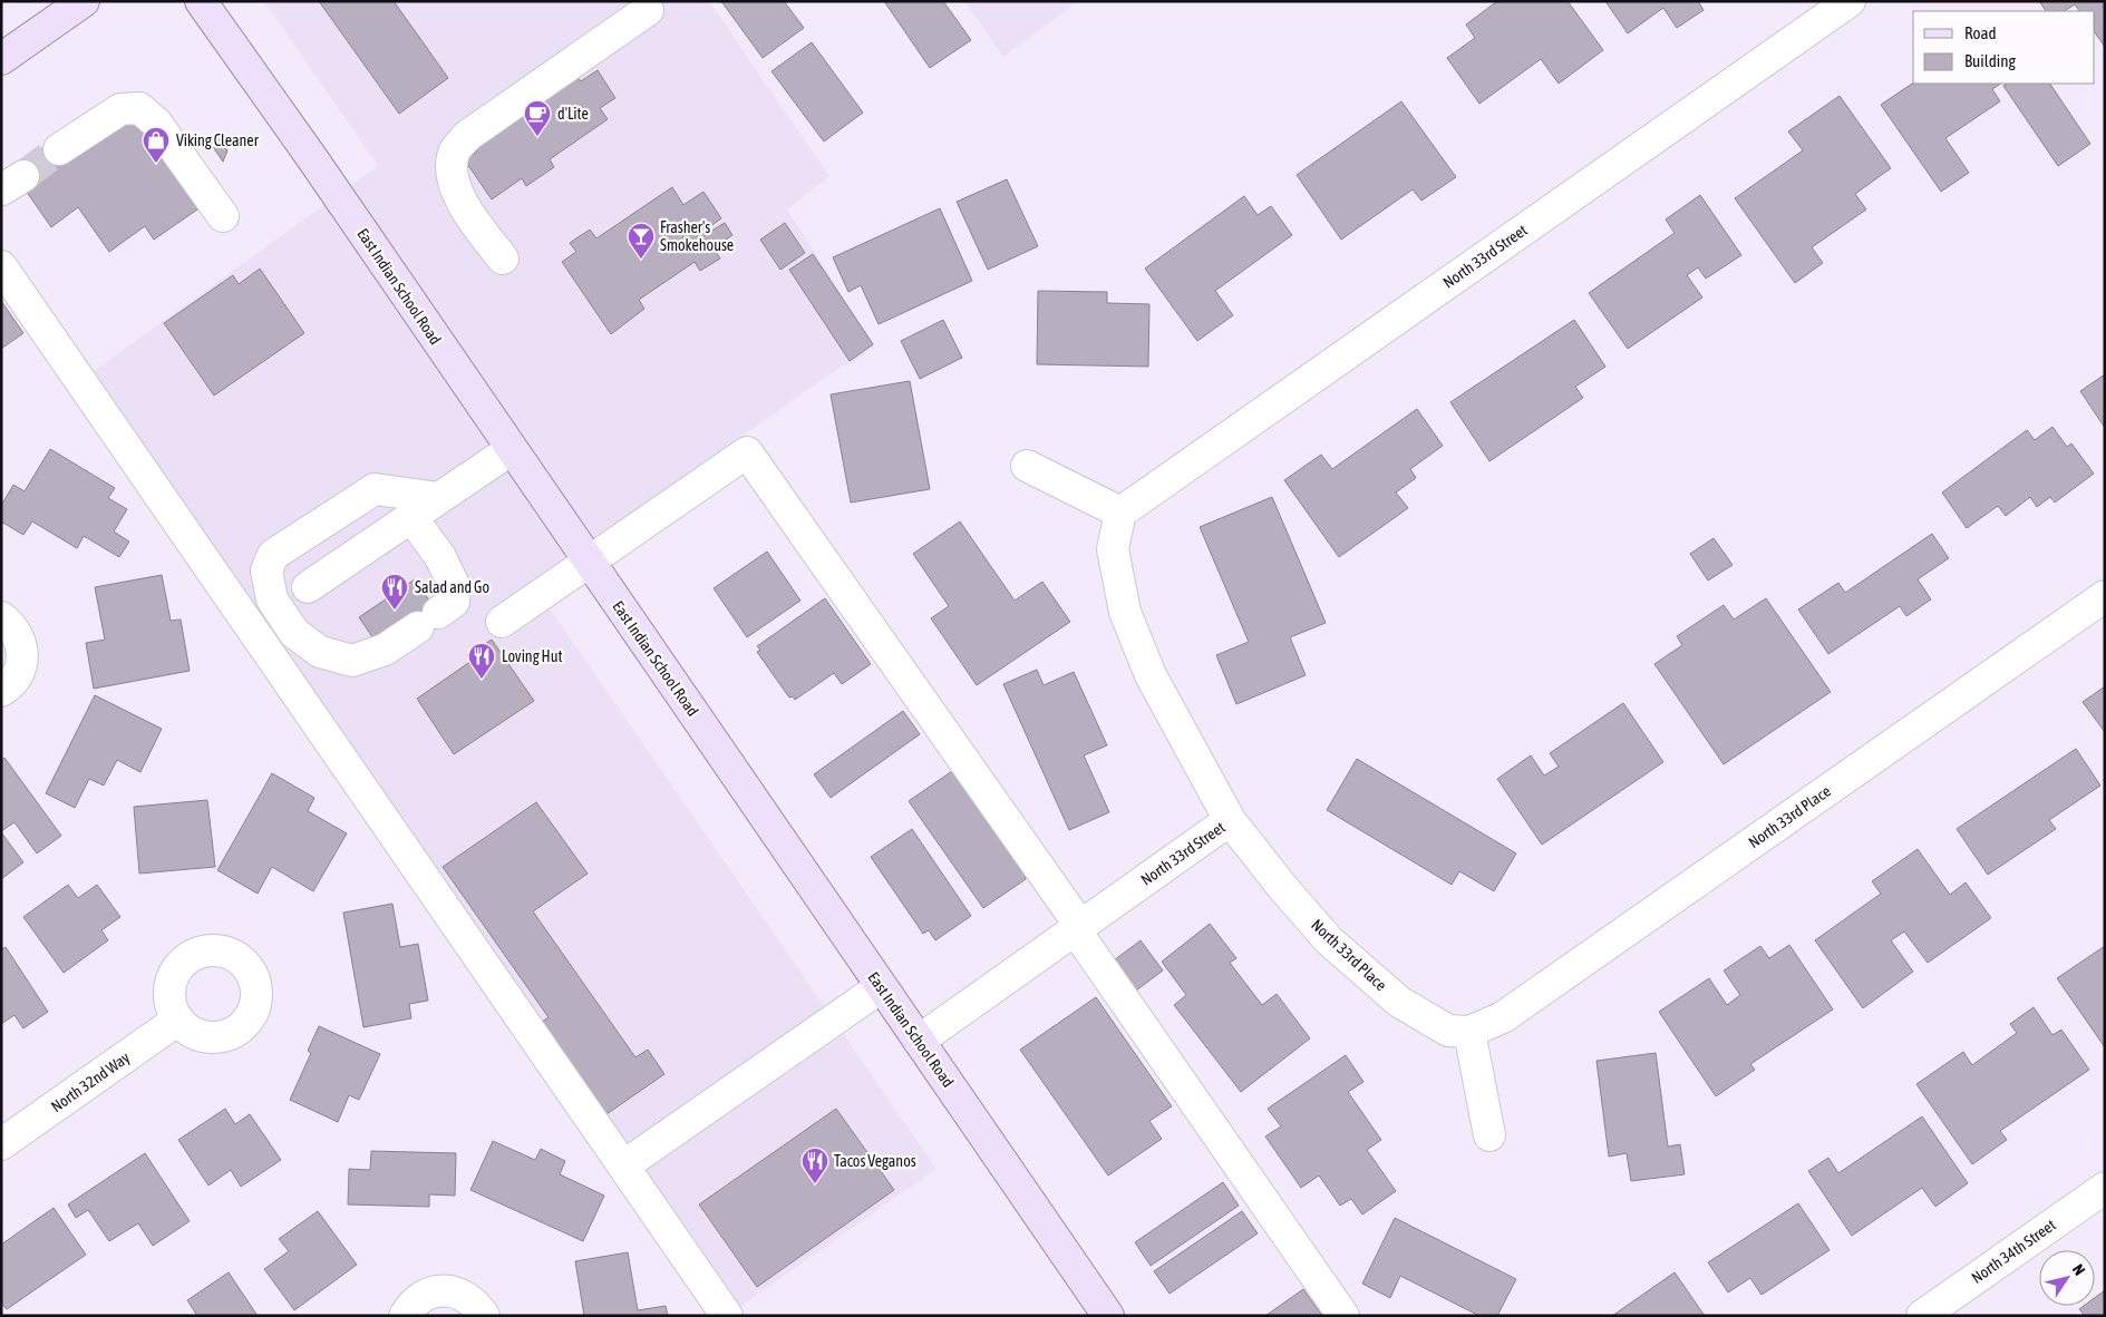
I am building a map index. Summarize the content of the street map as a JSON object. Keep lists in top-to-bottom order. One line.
{"streets":{"main road":["East Indian School Road"],"street":["North 33rd Street","North 33rd Place","North 32nd Way","North 34th Street"]},"crossings":[["North 33rd Street","East Indian School Road"],["North 33rd Street","North 33rd Place"]],"places":{"cafe":["d'Lite"],"shop":["Viking Cleaner"],"bar":["Frasher's Smokehouse"],"restaurant":["Salad and Go","Loving Hut","Tacos Veganos"]},"legend":["Road","Building"],"north":"top right"}
